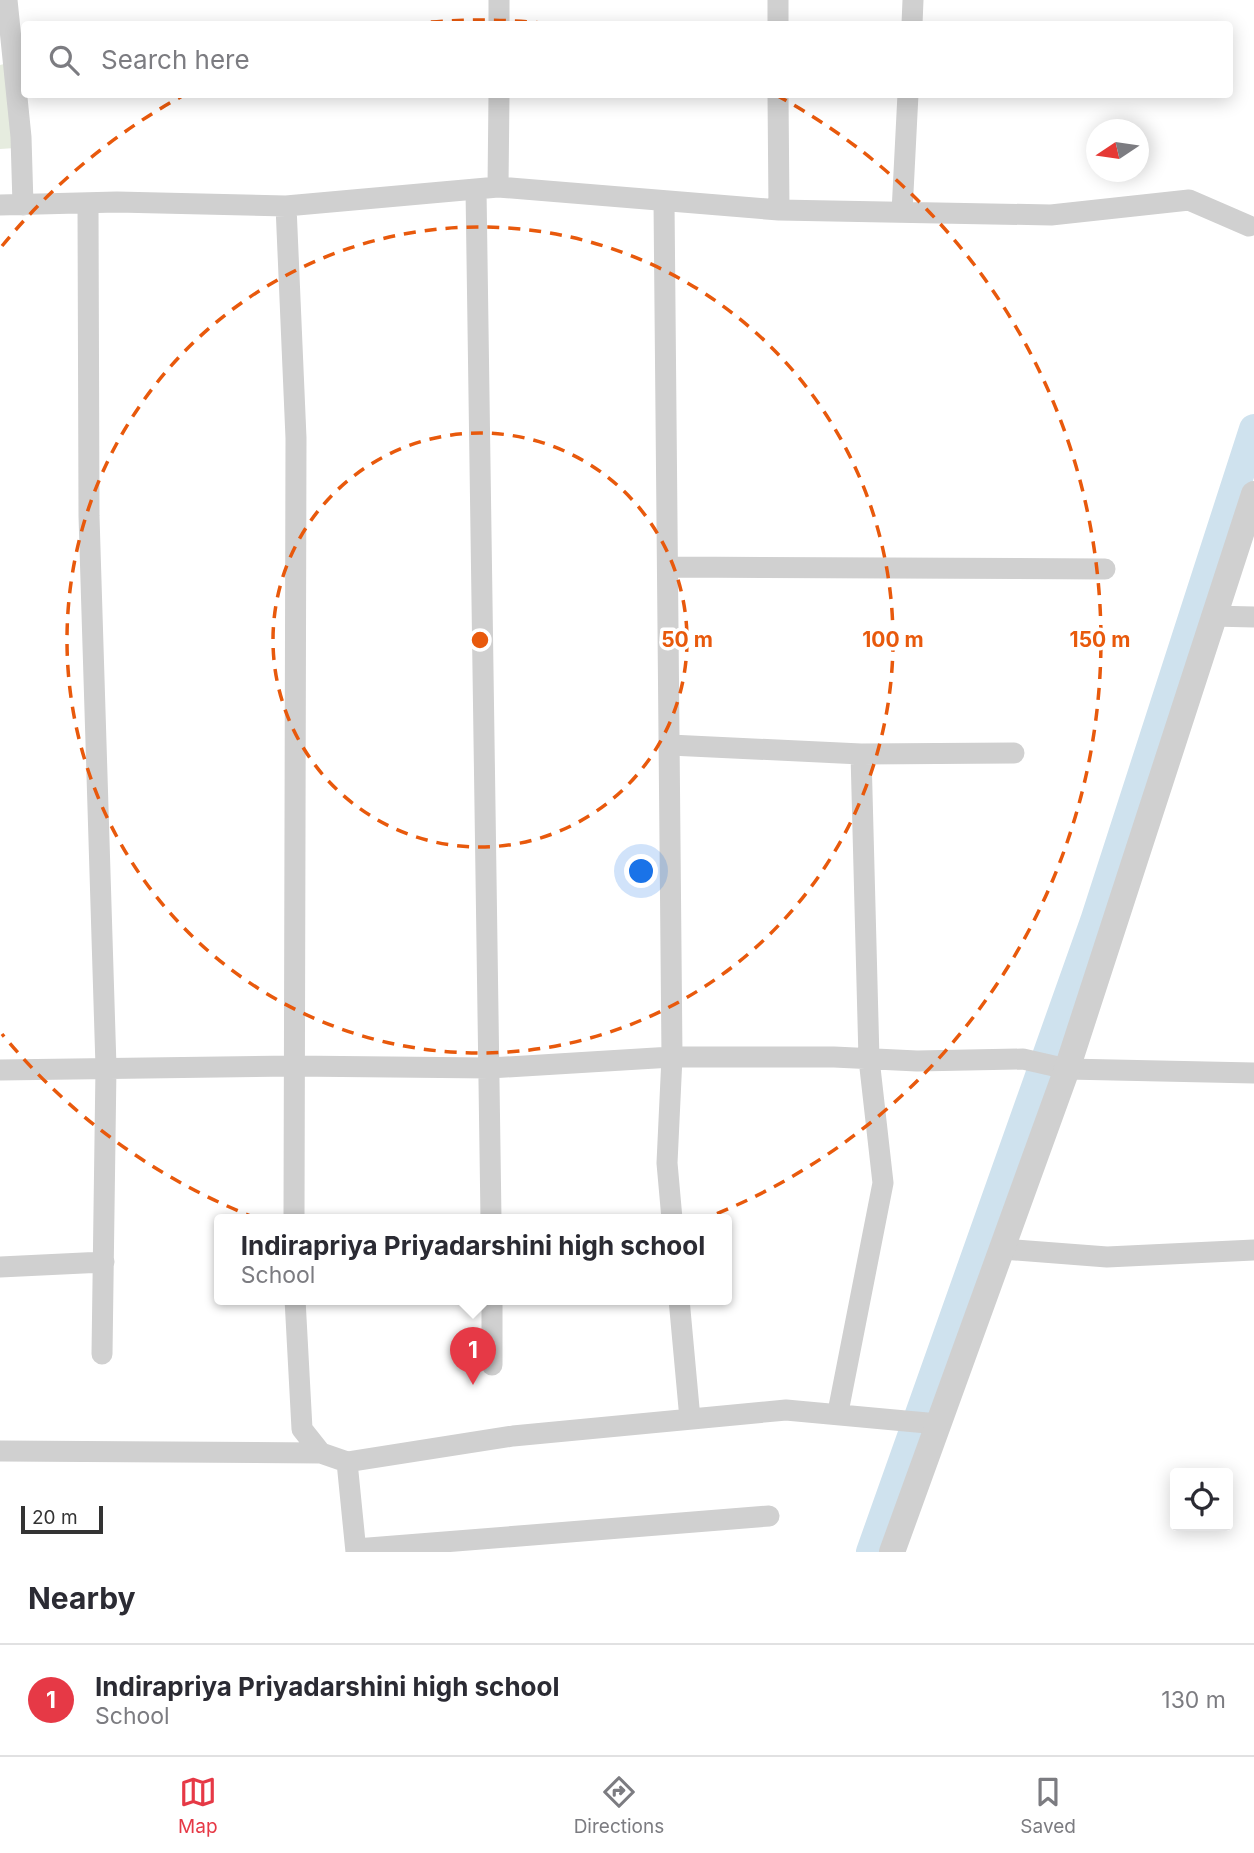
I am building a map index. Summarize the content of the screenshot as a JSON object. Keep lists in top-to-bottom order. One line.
{"scale_bar":"20 m","north":"left","page":{"search":"Search here","popup":["Indirapriya Priyadarshini high school","School"],"pins":"1","scale":"20 m","heading":"Nearby","list":[{"mark":"1","name":"Indirapriya Priyadarshini high school","note":"School","value":"130 m"}],"nav":["Map","Directions","Saved"]},"rings":["50 m","100 m","150 m"]}
